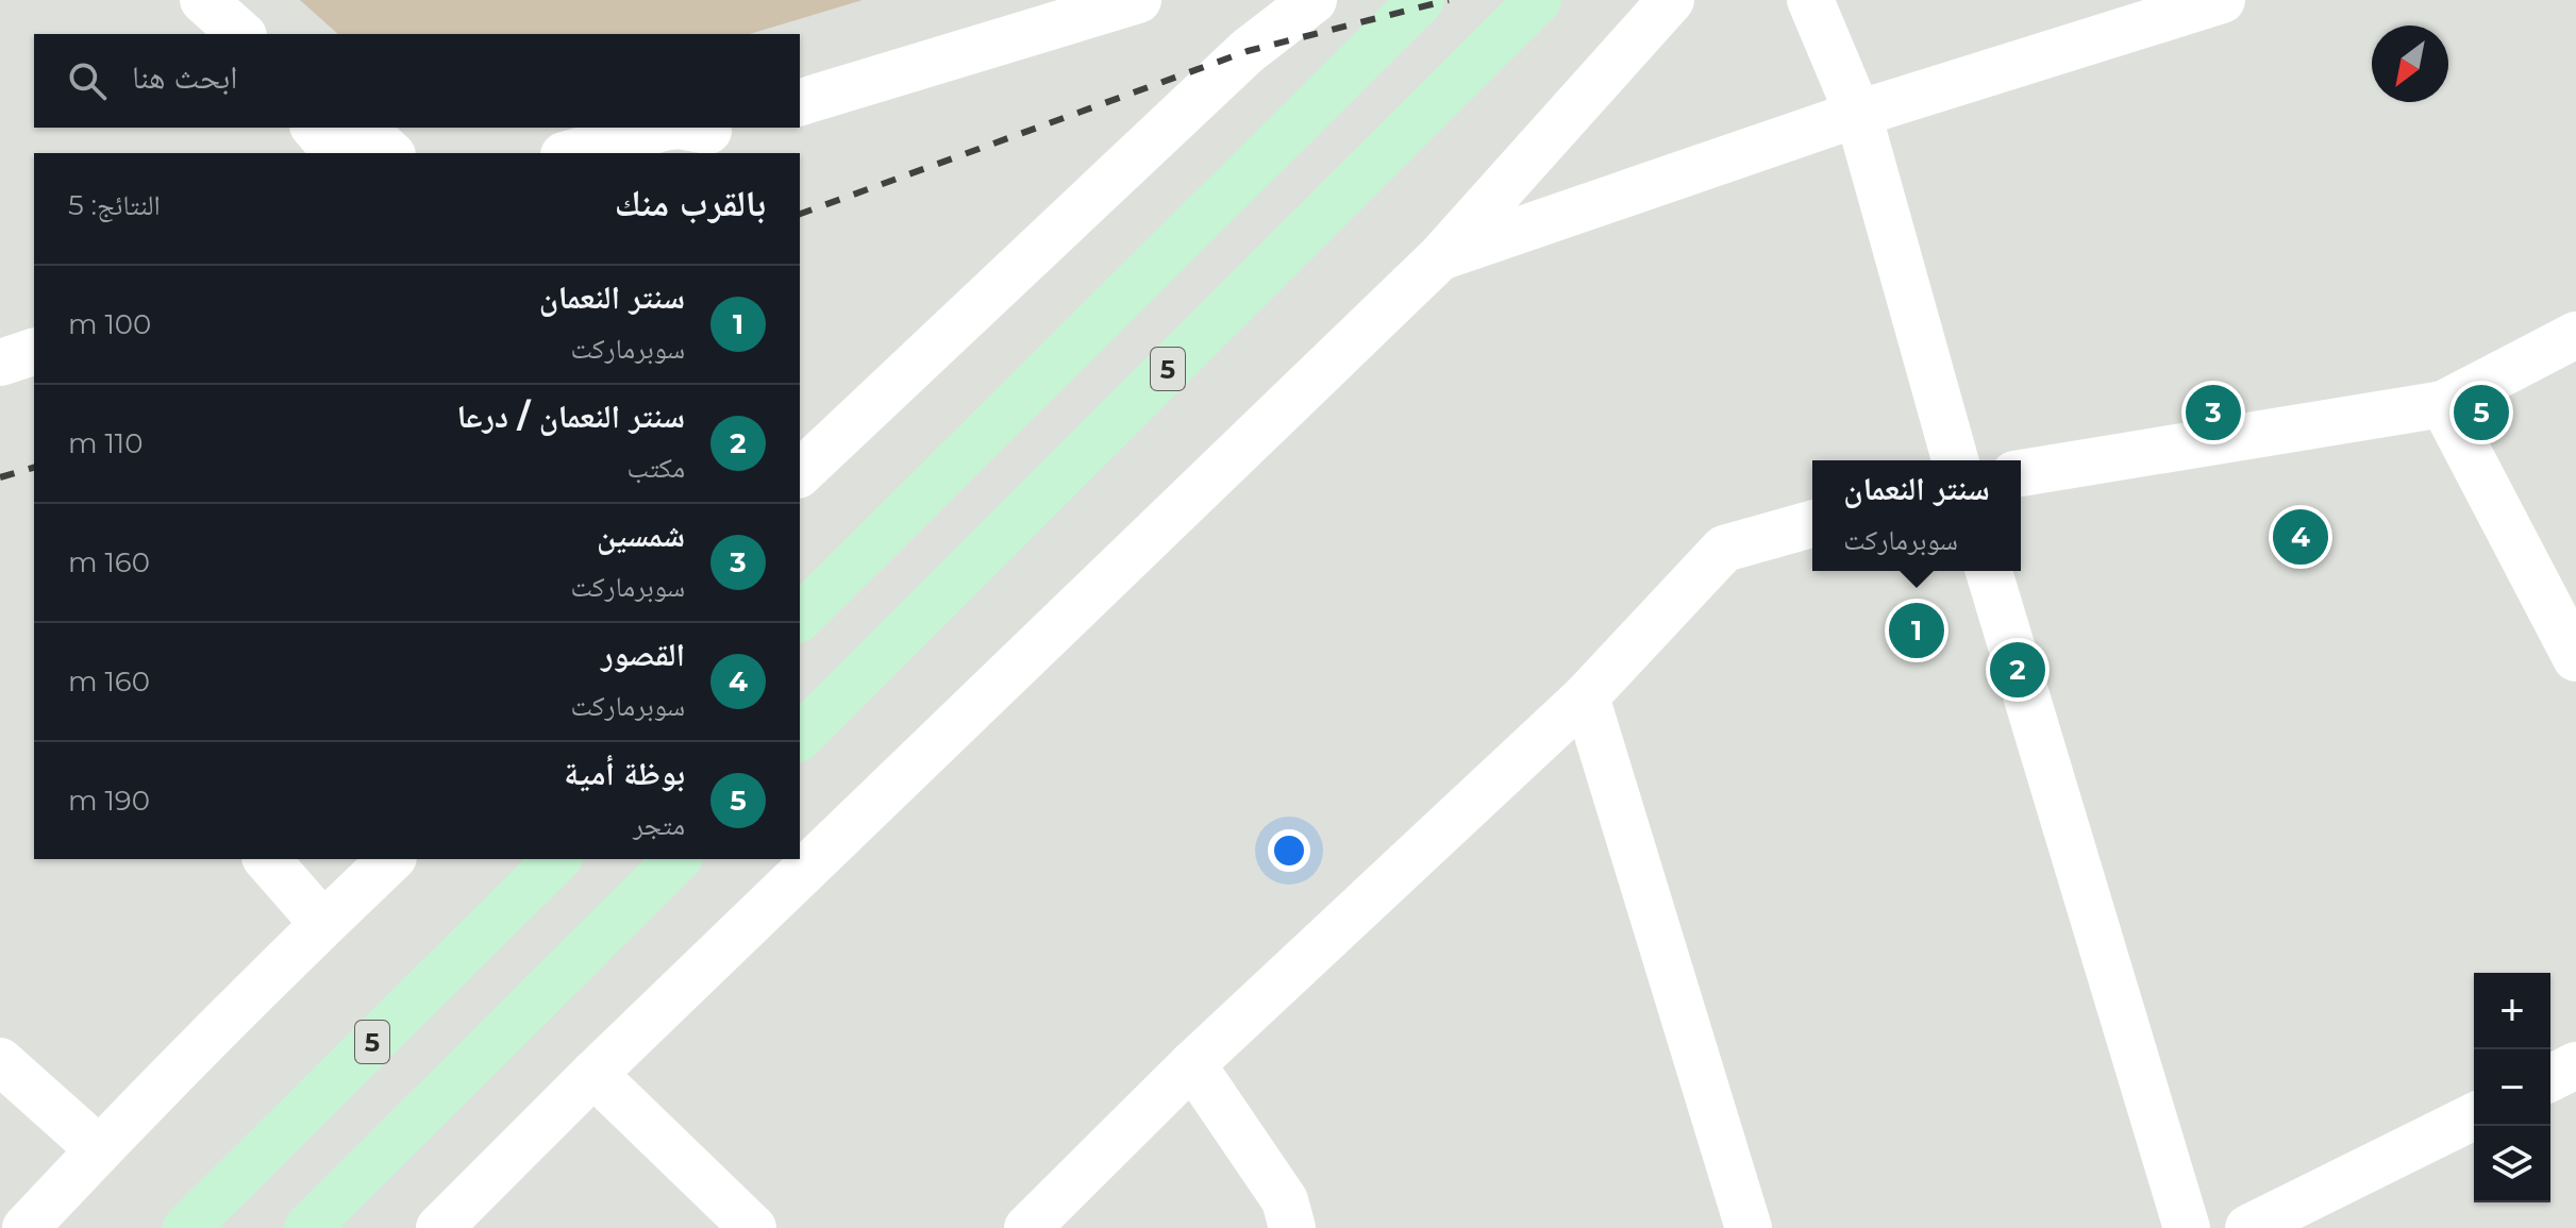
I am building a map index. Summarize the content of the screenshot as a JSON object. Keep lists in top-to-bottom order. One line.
{"streets":{"main road":["5"]},"north":"bottom left","page":{"search":"ابحث هنا","heading":["بالقرب منك","النتائج: 5"],"list":[{"mark":"1","name":"سنتر النعمان","note":"سوبرماركت","value":"100 m"},{"mark":"2","name":"سنتر النعمان / درعا","note":"مكتب","value":"110 m"},{"mark":"3","name":"شمسين","note":"سوبرماركت","value":"160 m"},{"mark":"4","name":"القصور","note":"سوبرماركت","value":"160 m"},{"mark":"5","name":"بوظة أمية","note":"متجر","value":"190 m"}],"pins":["3","5","4","1","2"],"popup":["سنتر النعمان","سوبرماركت"],"map_buttons":["+","−"]}}
